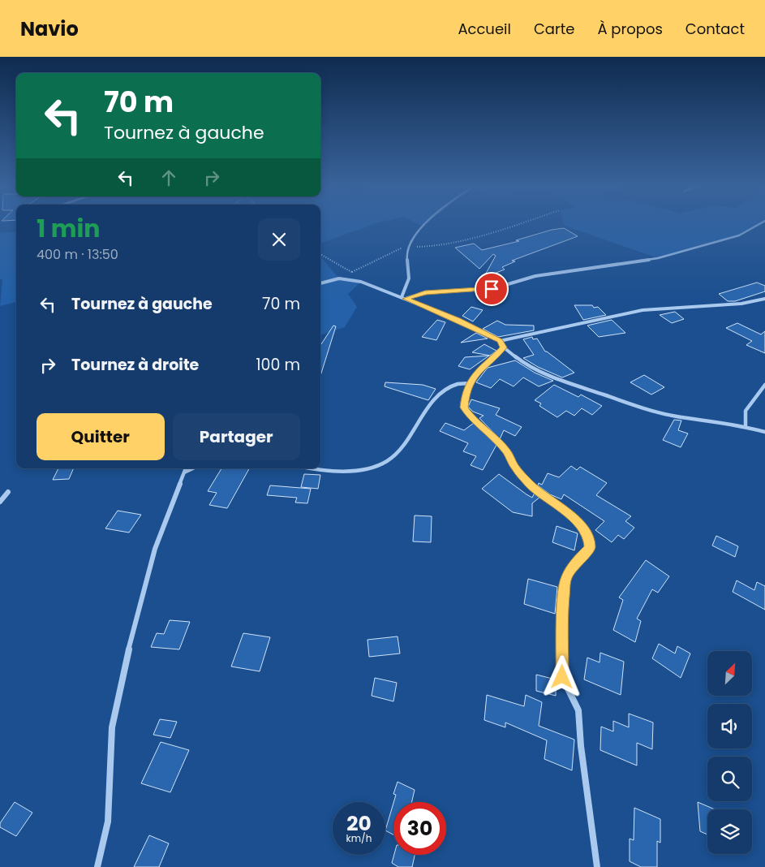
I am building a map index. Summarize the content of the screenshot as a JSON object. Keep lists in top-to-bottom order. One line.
{"north":"top right","page":{"header":"Navio","nav":["Accueil","Carte","À propos","Contact"],"turn":["70 m","Tournez à gauche"],"heading":["1 min","400 m · 13:50"],"list":[{"name":"Tournez à gauche","value":"70 m"},{"name":"Tournez à droite","value":"100 m"}],"buttons":["Quitter","Partager"],"speed":"20 km/h","limit":"30"}}
